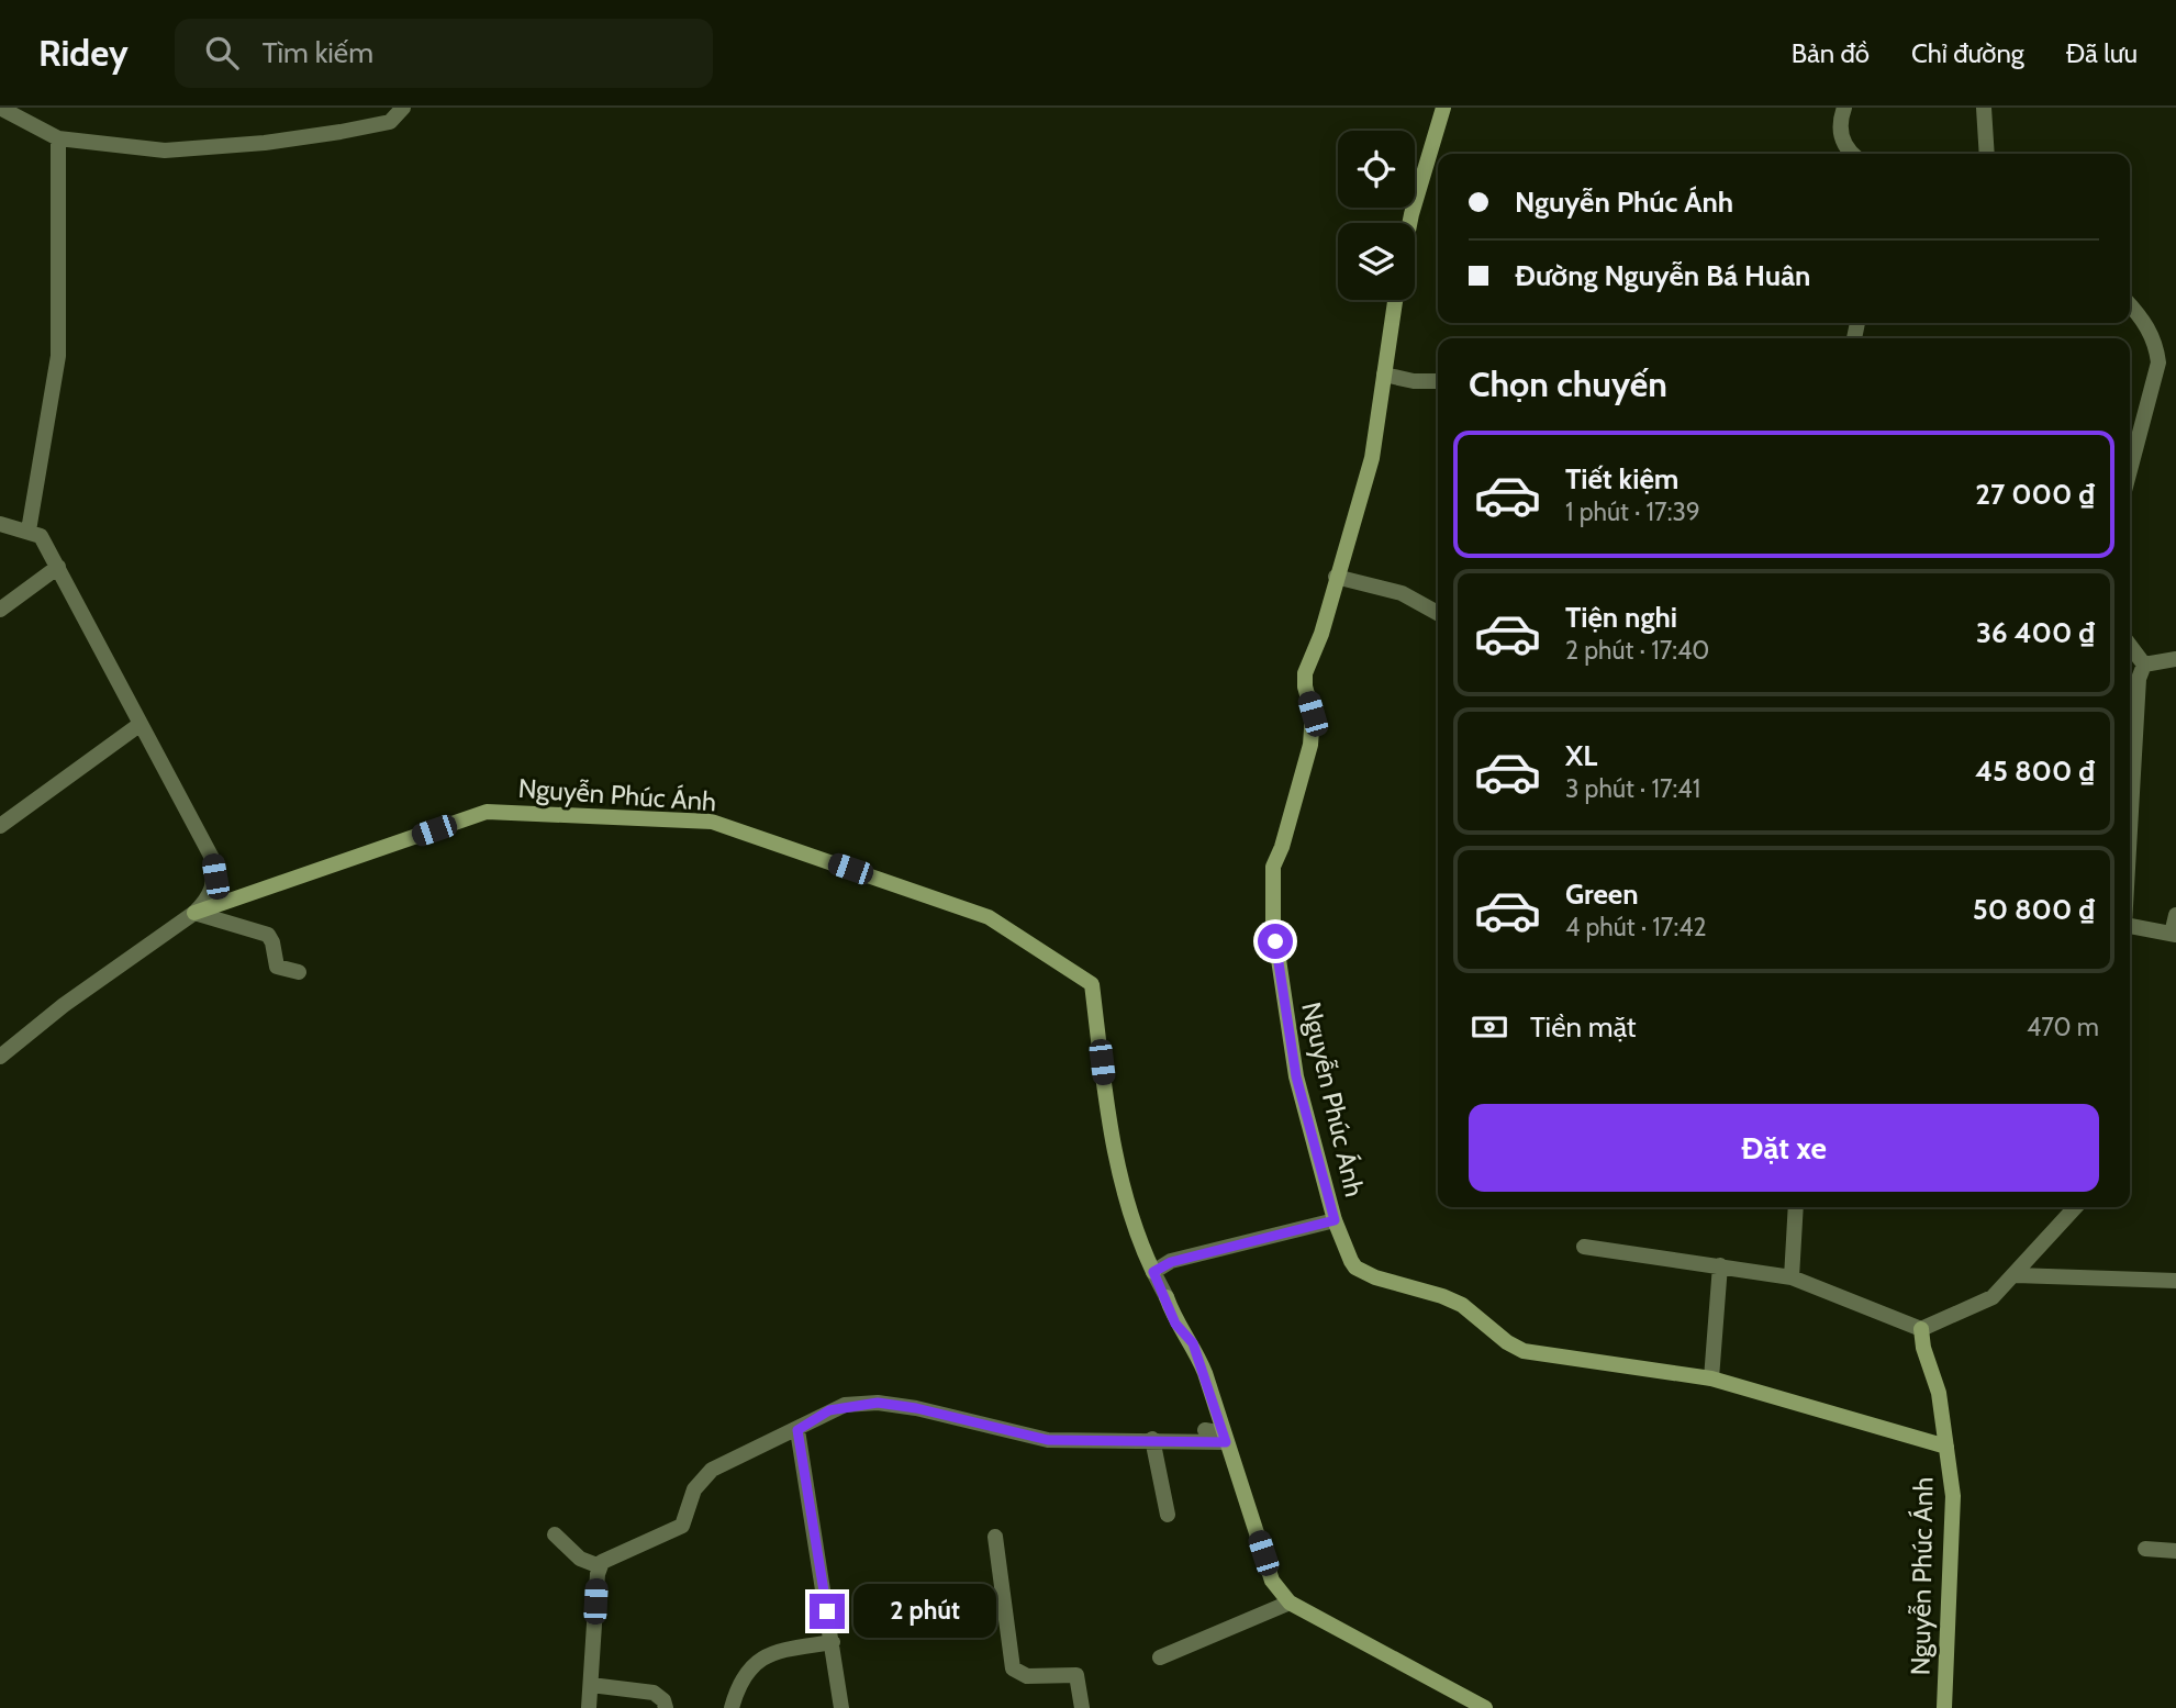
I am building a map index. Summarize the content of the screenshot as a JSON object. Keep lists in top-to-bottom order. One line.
{"streets":{"street":["Nguyễn Phúc Ánh"]},"page":{"header":"Ridey","search":"Tìm kiếm","nav":["Bản đồ","Chỉ đường","Đã lưu"],"banner":["Nguyễn Phúc Ánh","Đường Nguyễn Bá Huân"],"heading":"Chọn chuyến","list":[{"name":"Tiết kiệm","note":"1 phút · 17:39","value":"27 000 ₫"},{"name":"Tiện nghi","note":"2 phút · 17:40","value":"36 400 ₫"},{"name":"XL","note":"3 phút · 17:41","value":"45 800 ₫"},{"name":"Green","note":"4 phút · 17:42","value":"50 800 ₫"}],"pay":["Tiền mặt","470 m"],"buttons":"Đặt xe","bubble":"2 phút"}}
